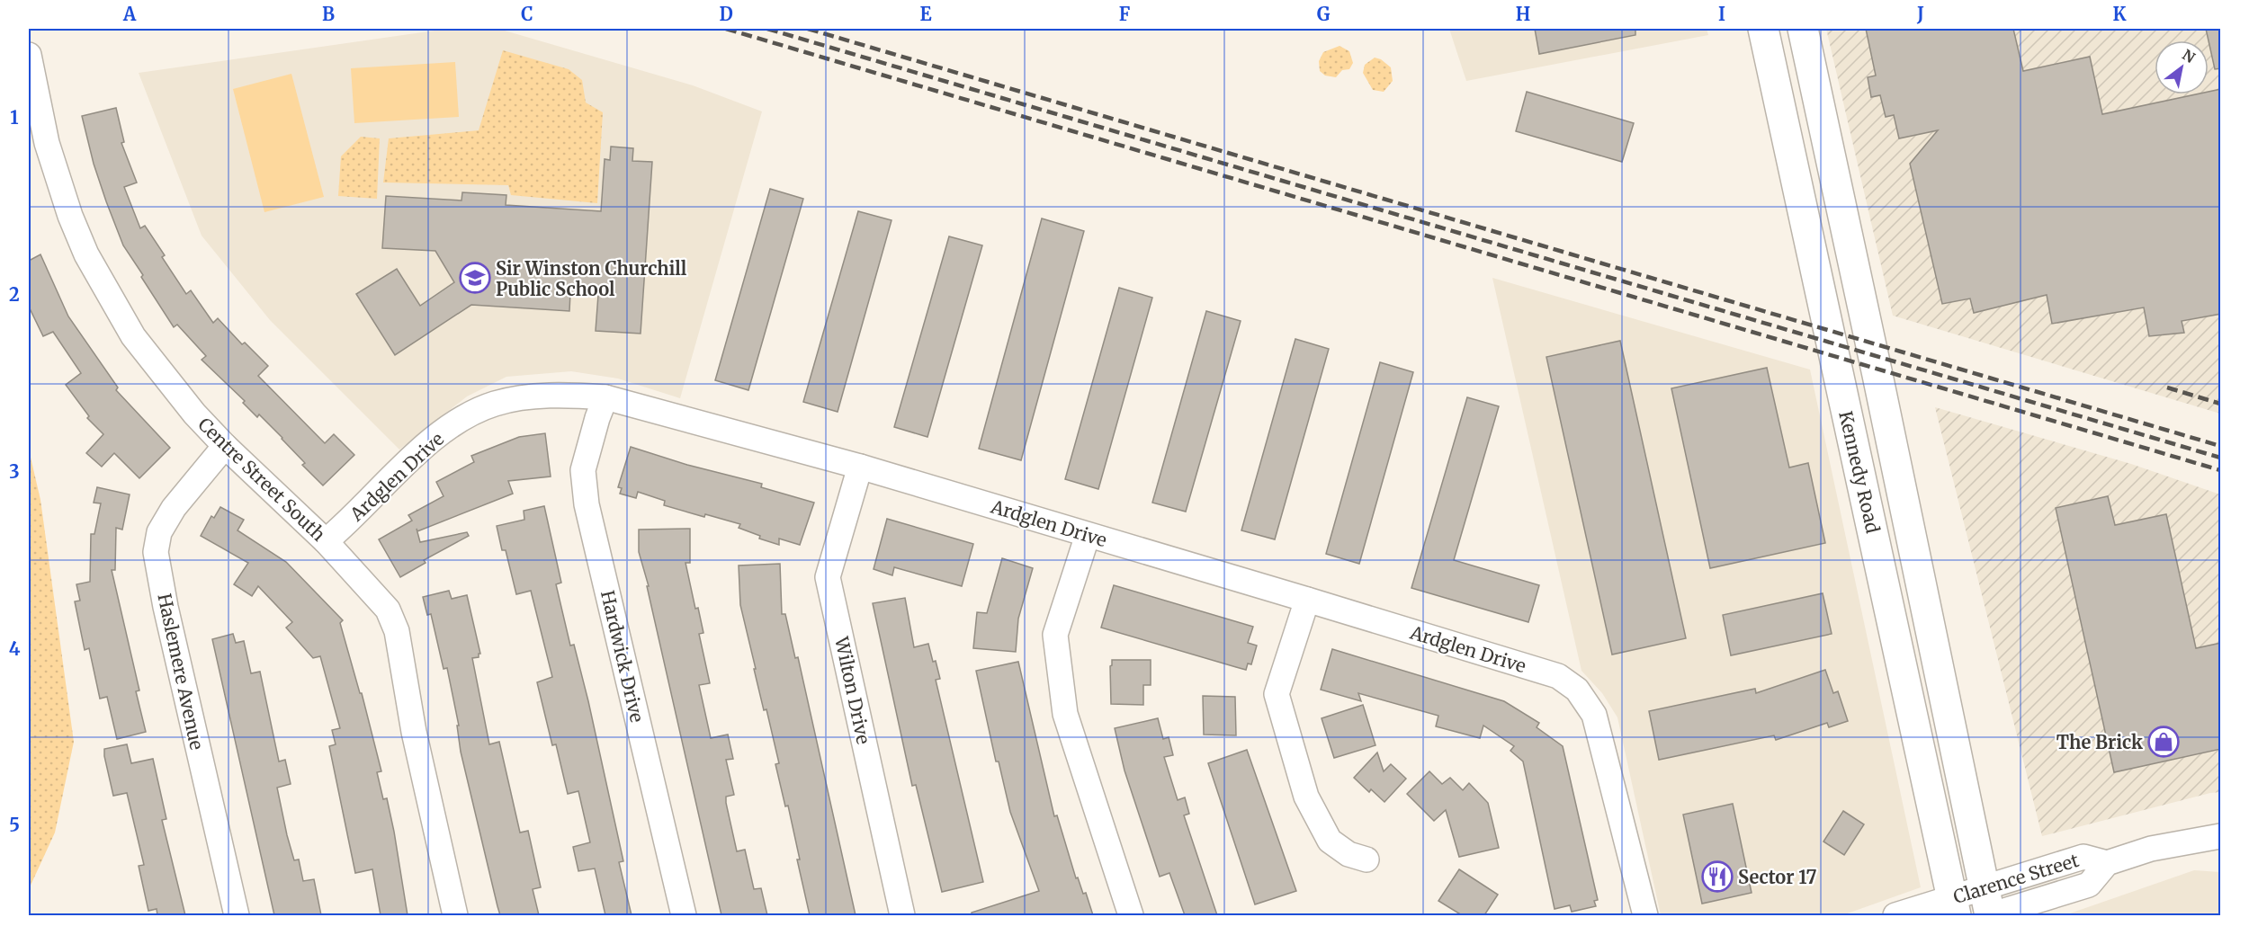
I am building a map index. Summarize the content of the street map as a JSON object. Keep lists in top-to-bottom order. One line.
{"streets":{"main road":["Kennedy Road"],"street":["Ardglen Drive","Centre Street South","Hardwick Drive","Haslemere Avenue","Wilton Drive","Clarence Street"]},"crossings":[["Kennedy Road","Clarence Street"],["Ardglen Drive","Centre Street South"],["Ardglen Drive","Hardwick Drive"],["Ardglen Drive","Wilton Drive"],["Centre Street South","Haslemere Avenue"]],"places":{"school or university":["Sir Winston Churchill Public School"],"shop":["The Brick"],"restaurant":["Sector 17"]},"north":"top right","grid":{"columns":["A","B","C","D","E","F","G","H","I","J","K"],"rows":["1","2","3","4","5"]}}
